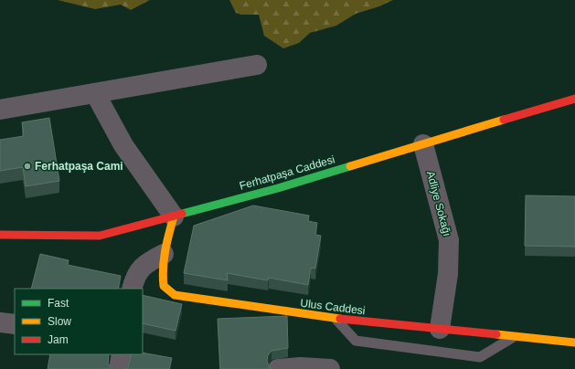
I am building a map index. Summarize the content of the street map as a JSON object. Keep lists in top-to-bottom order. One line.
{"streets":{"main road":["Ferhatpaşa Caddesi","Ulus Caddesi"],"street":["Adliye Sokağı"]},"crossings":[["Ferhatpaşa Caddesi","Adliye Sokağı"],["Ferhatpaşa Caddesi","Ulus Caddesi"],["Adliye Sokağı","Ulus Caddesi"]],"places":["Ferhatpaşa Cami"],"legend":["Fast","Slow","Jam"]}
